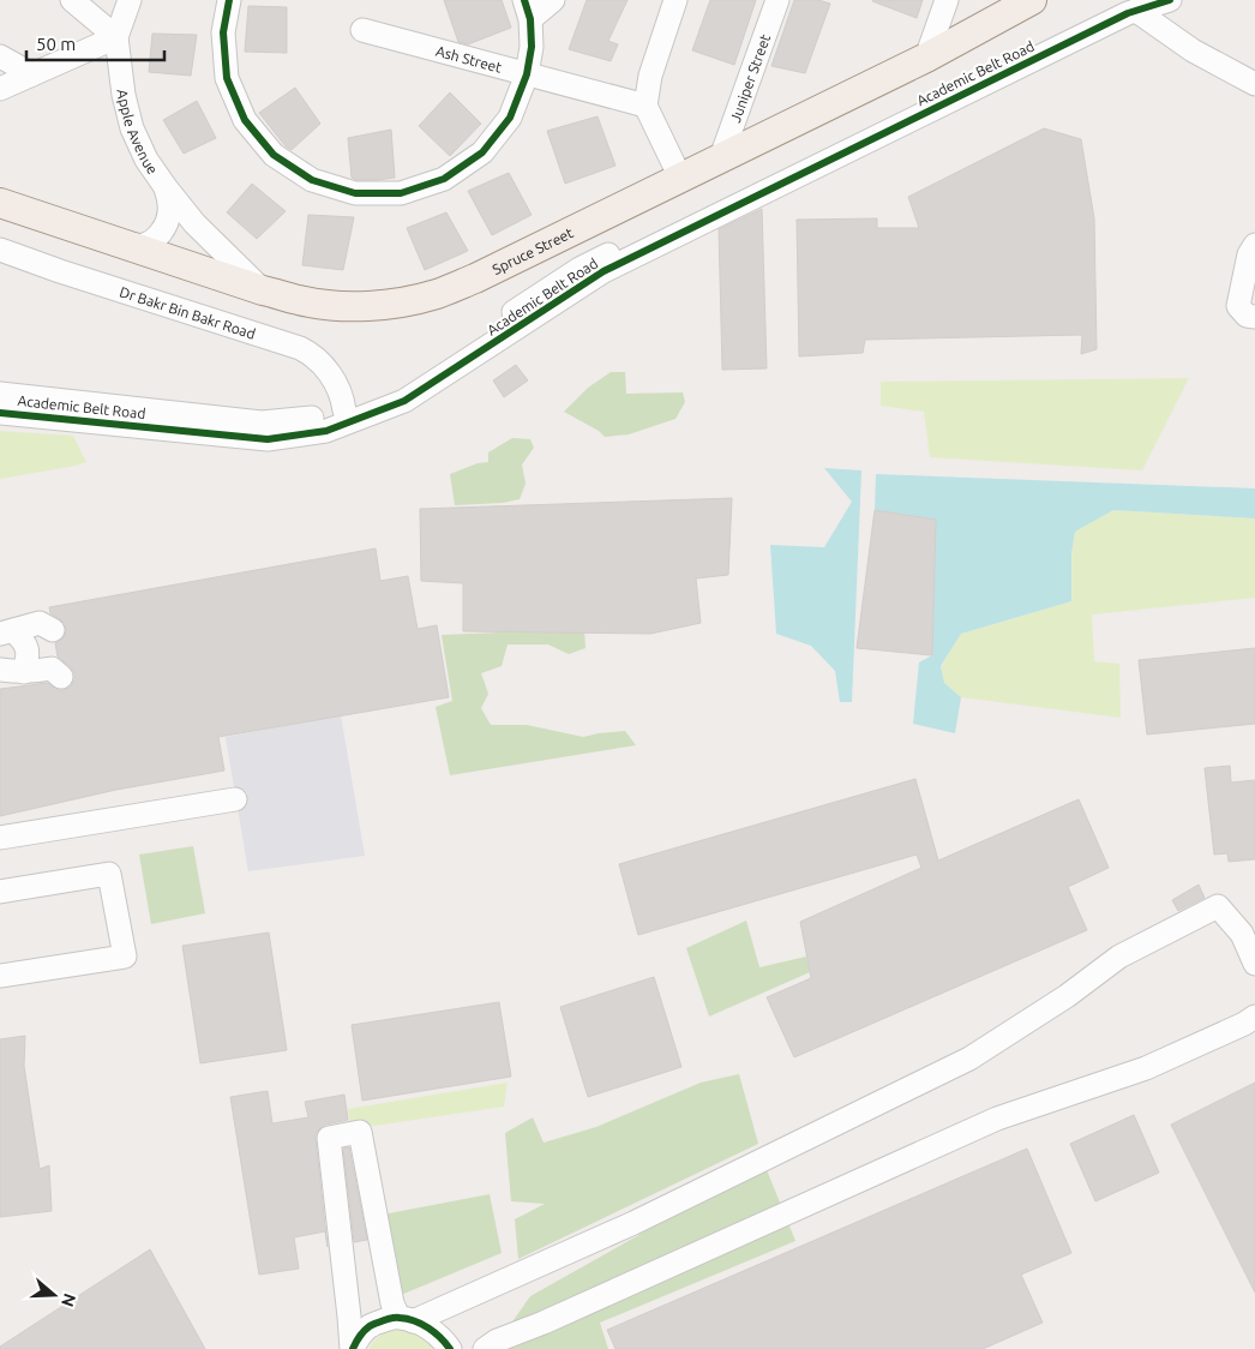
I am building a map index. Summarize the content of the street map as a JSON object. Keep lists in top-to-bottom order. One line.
{"streets":{"main road":["Spruce Street"],"street":["Ash Street","Academic Belt Road","Juniper Street","Apple Avenue","Dr Bakr Bin Bakr Road"]},"crossings":[["Academic Belt Road","Dr Bakr Bin Bakr Road"],["Juniper Street","Spruce Street"],["Apple Avenue","Spruce Street"]],"scale_bar":"50 m","north":"right"}
